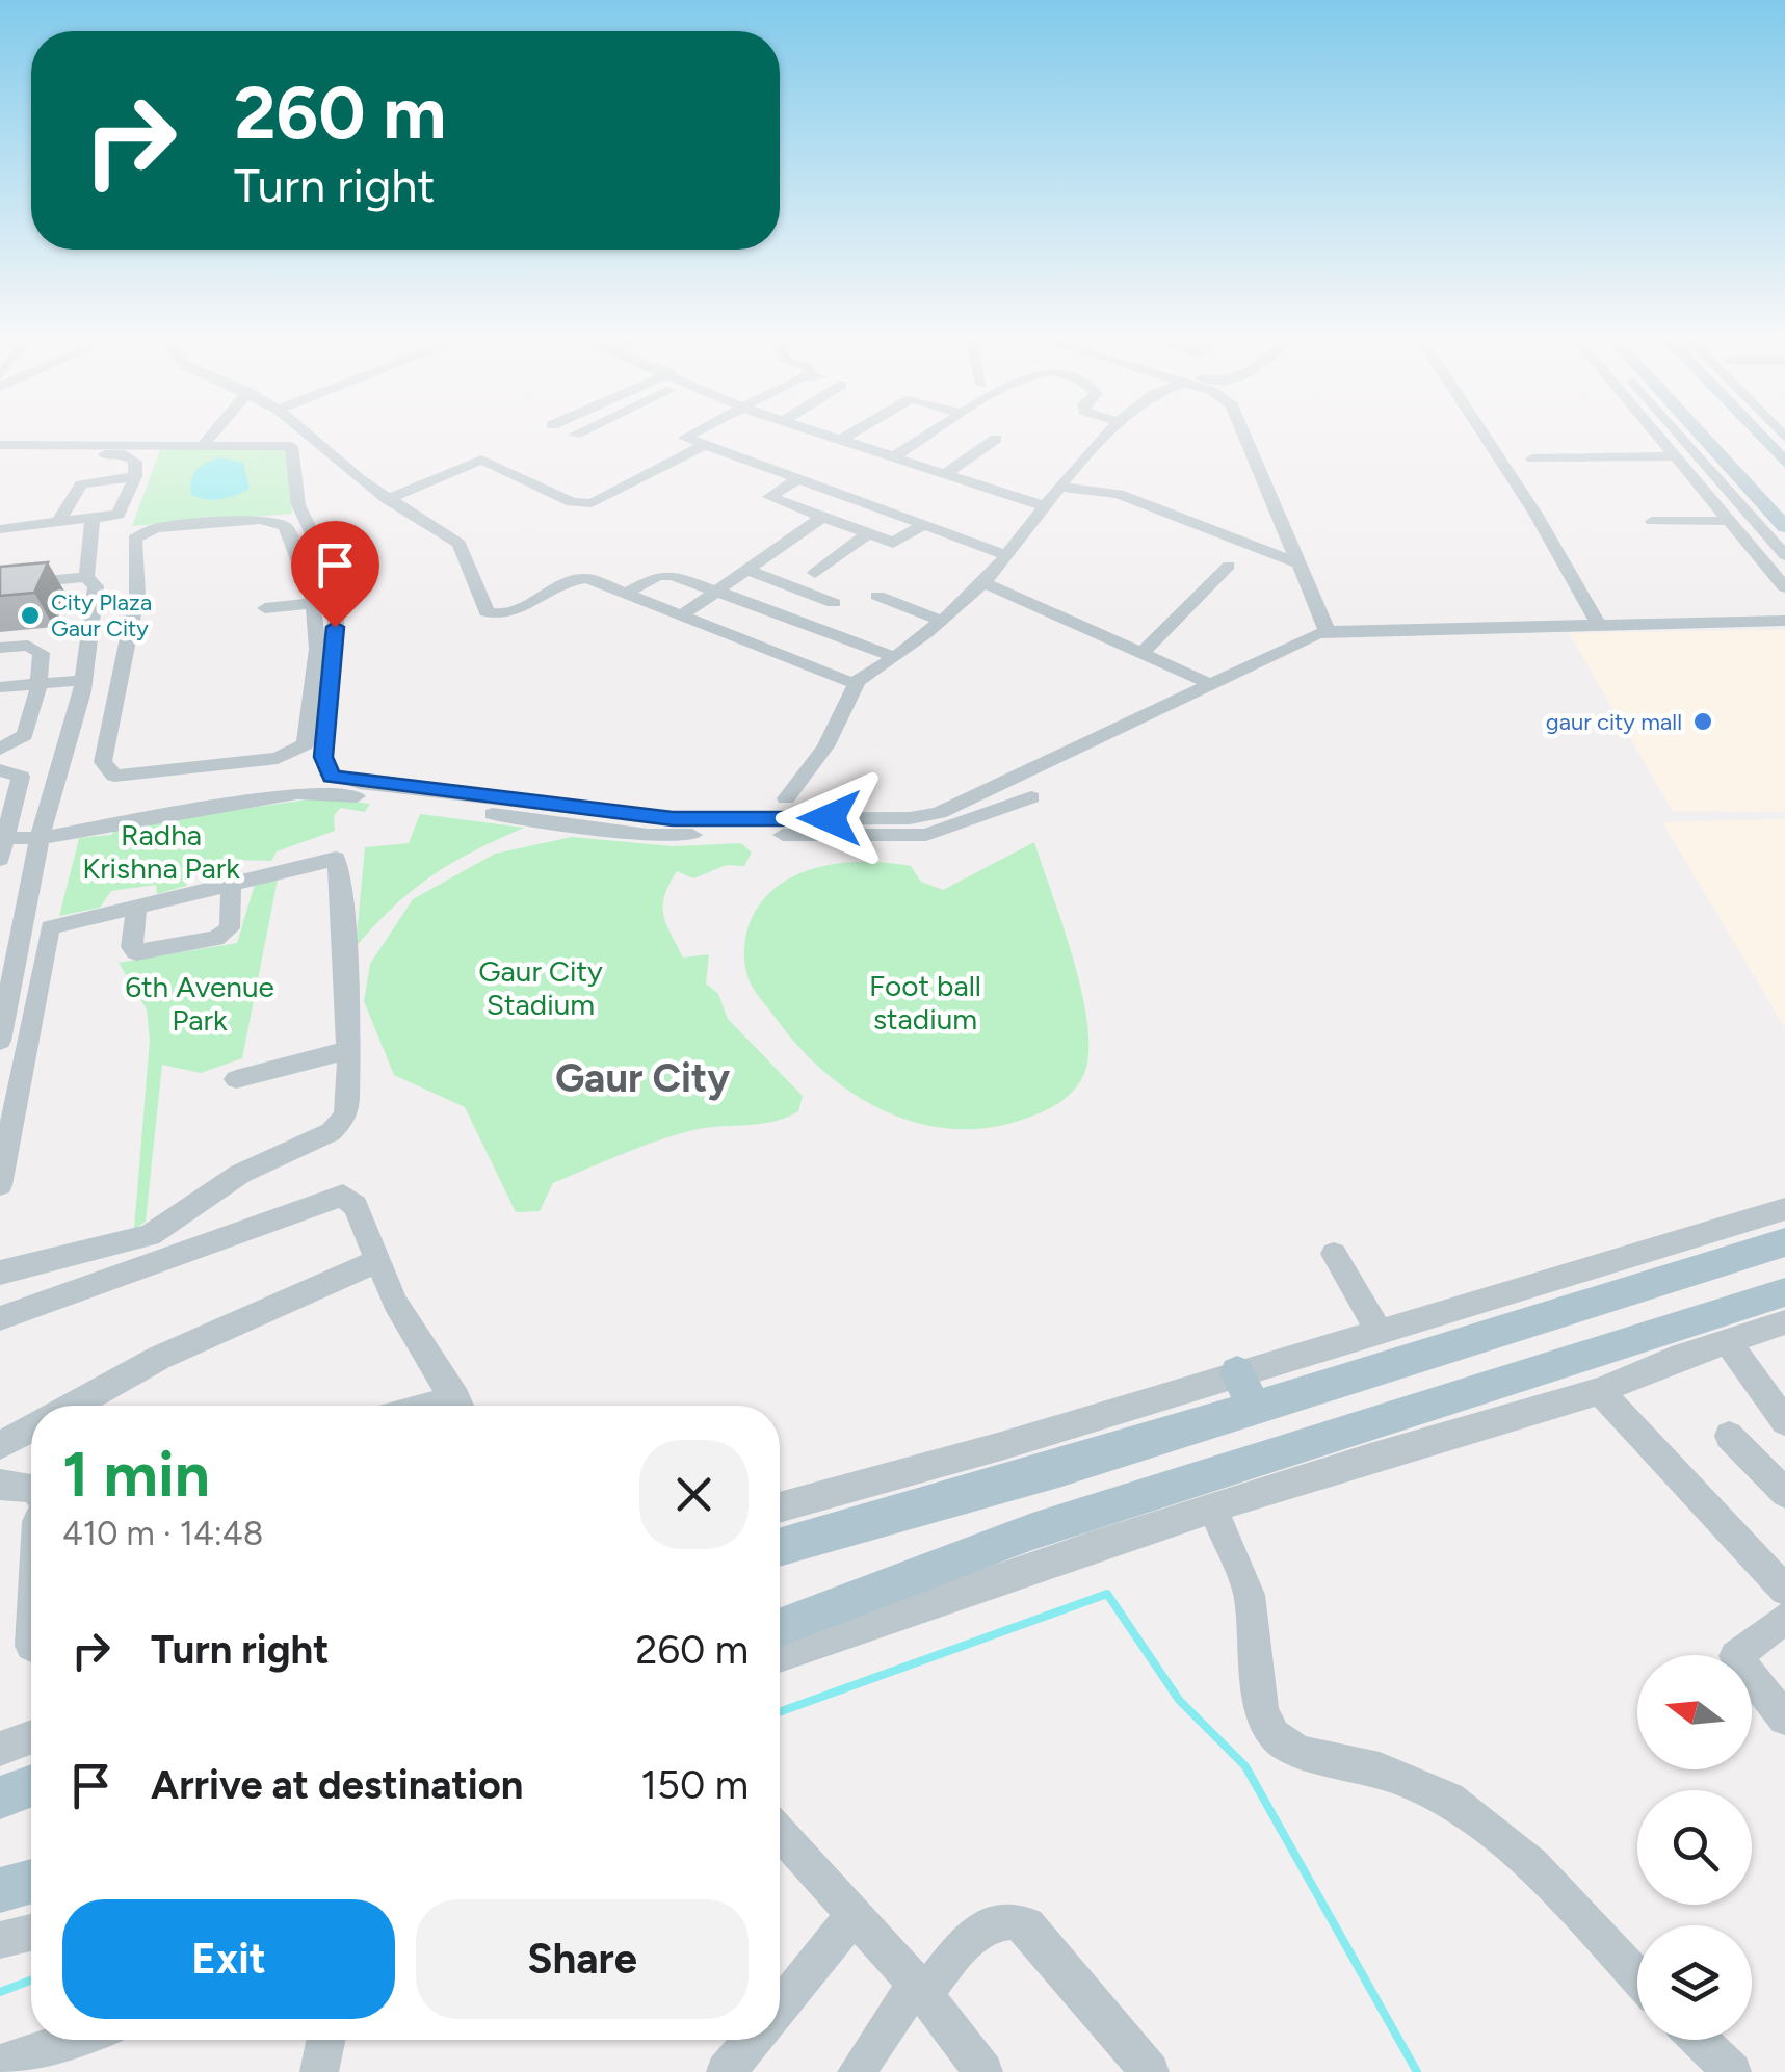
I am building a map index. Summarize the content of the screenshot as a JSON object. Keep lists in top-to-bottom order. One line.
{"districts":["Gaur City"],"parks":["Radha Krishna Park","Gaur City Stadium","Foot ball stadium","6th Avenue Park"],"places":["City Plaza Gaur City","gaur city mall"],"north":"left","page":{"turn":["260 m","Turn right"],"heading":["1 min","410 m · 14:48"],"list":[{"name":"Turn right","value":"260 m"},{"name":"Arrive at destination","value":"150 m"}],"buttons":["Exit","Share"]}}
